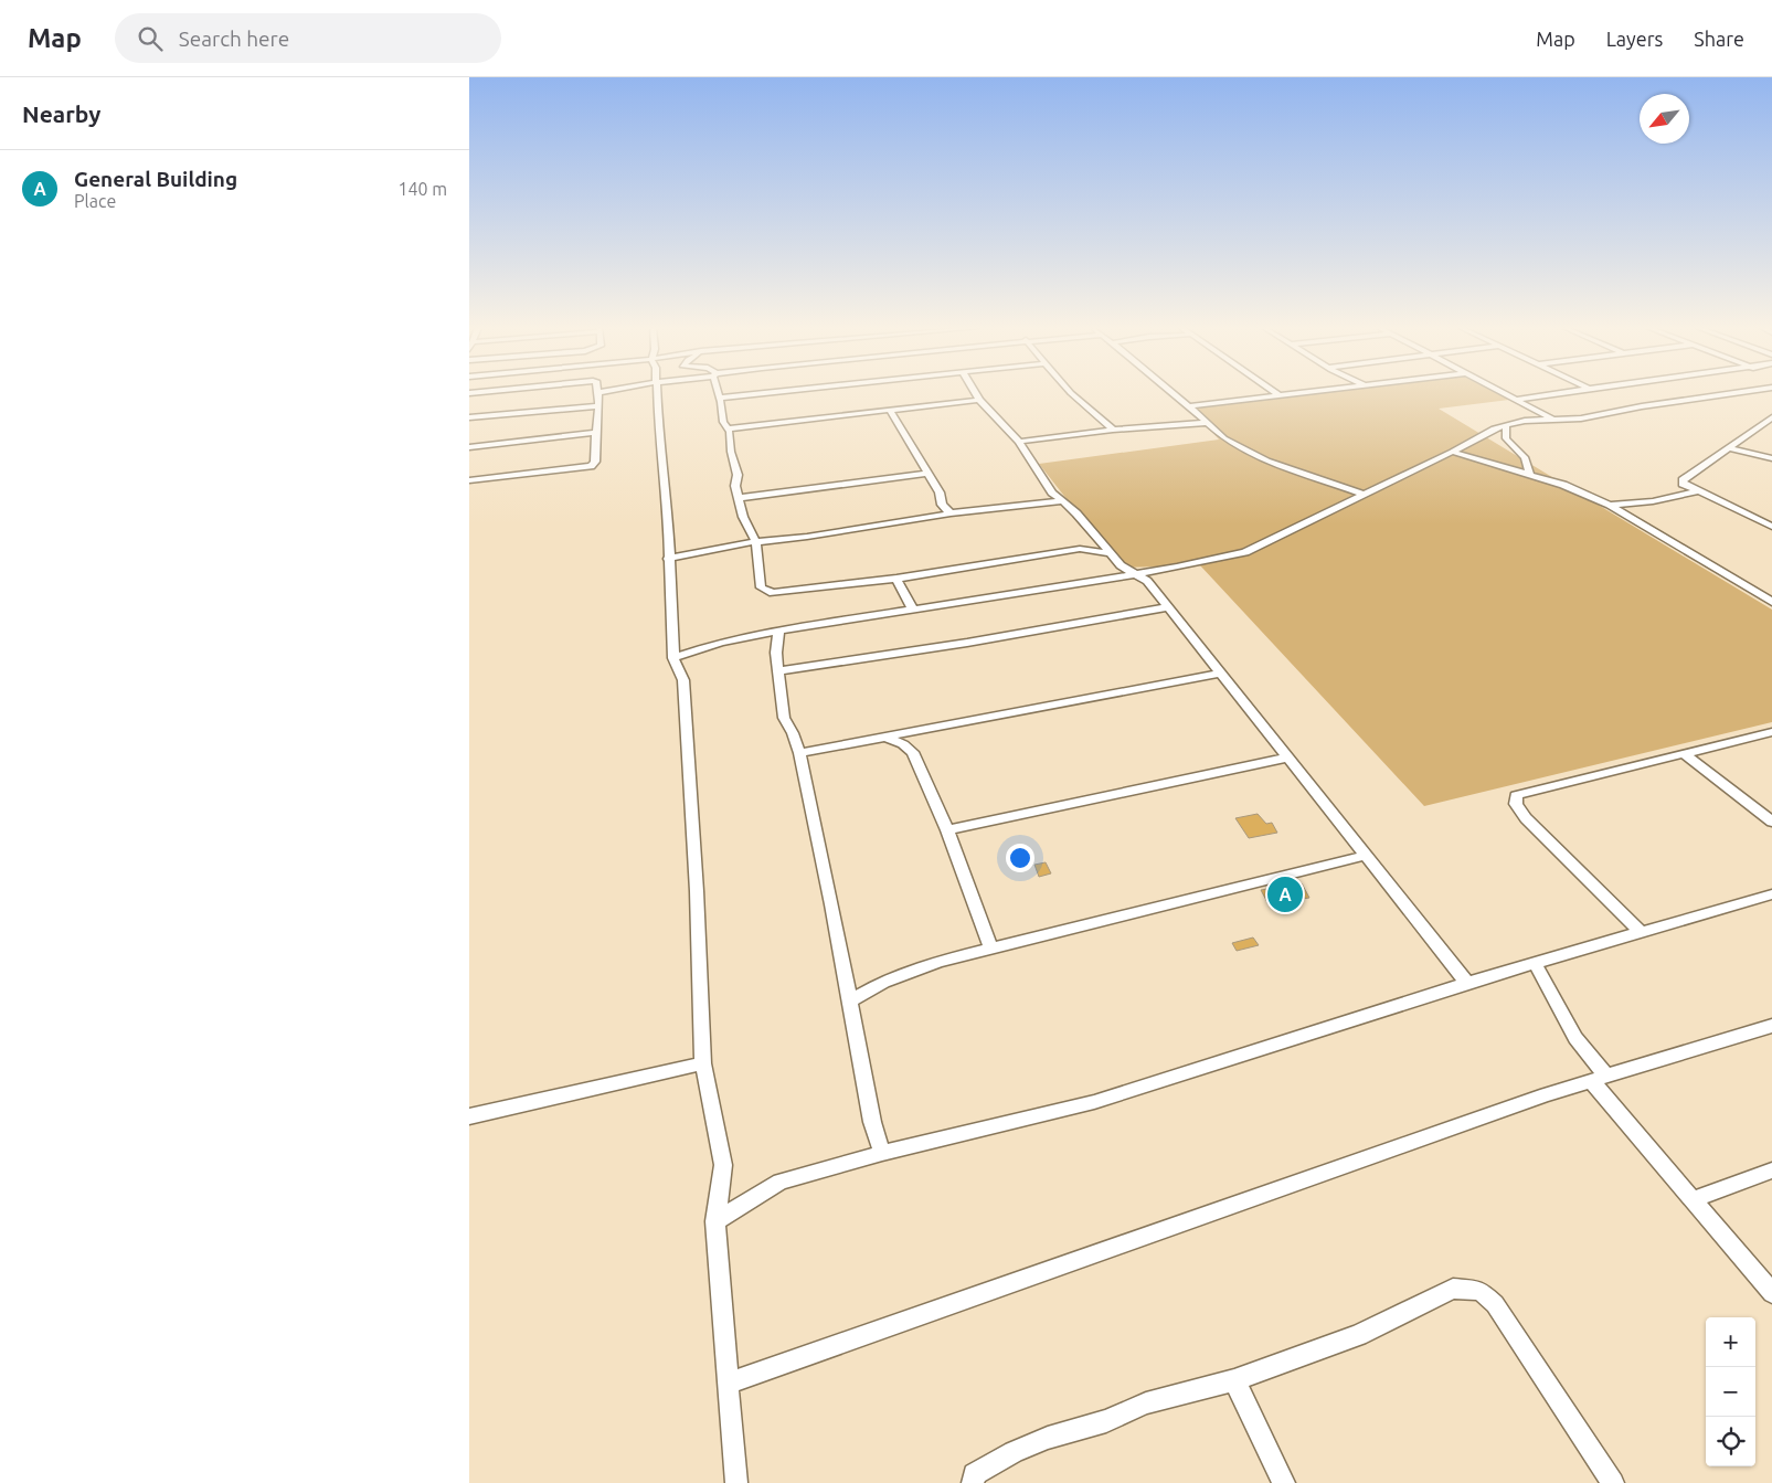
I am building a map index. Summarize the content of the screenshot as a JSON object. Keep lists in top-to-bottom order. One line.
{"north":"bottom left","page":{"header":"Map","search":"Search here","nav":["Map","Layers","Share"],"heading":"Nearby","list":[{"mark":"A","name":"General Building","note":"Place","value":"140 m"}],"pins":"A","map_buttons":["+","−"]}}
